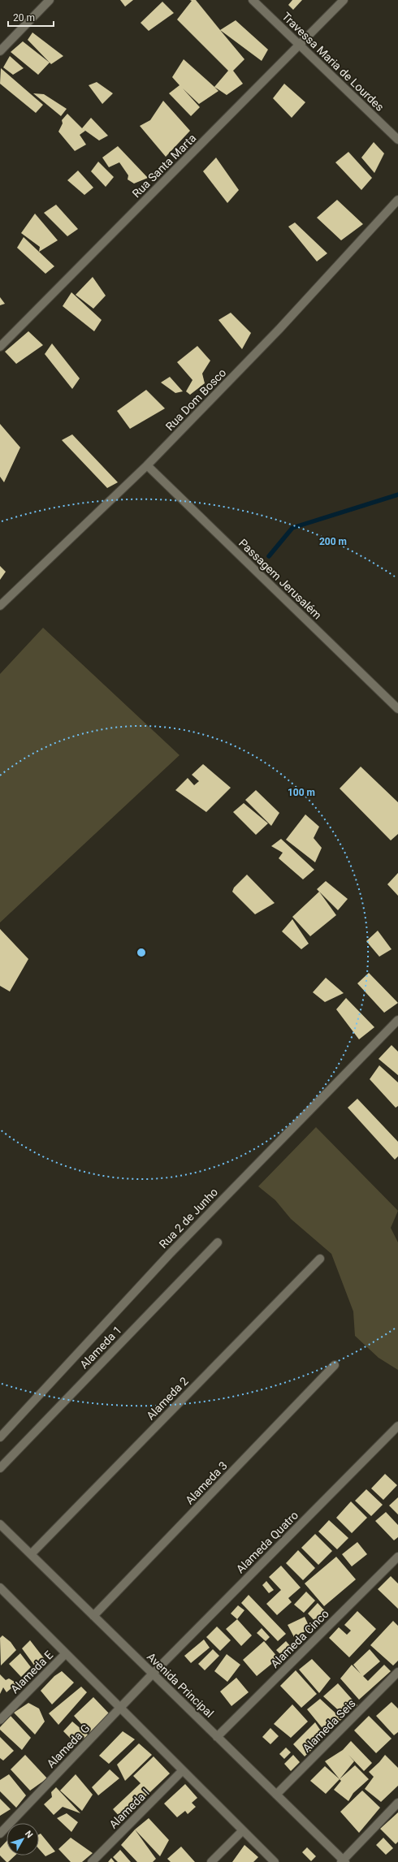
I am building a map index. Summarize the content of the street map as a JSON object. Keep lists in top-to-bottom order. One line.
{"streets":{"street":["Travessa Maria de Lourdes","Rua Santa Marta","Rua Dom Bosco","Passagem Jerusalém","Rua 2 de Junho","Alameda 1","Alameda 2","Alameda 3","Alameda Quatro","Alameda Cinco","Alameda E","Avenida Principal","Alameda Seis","Alameda G","Alameda I"]},"crossings":[["Travessa Maria de Lourdes","Rua Santa Marta"],["Rua Dom Bosco","Passagem Jerusalém"],["Alameda 2","Avenida Principal"],["Alameda 3","Avenida Principal"],["Alameda Quatro","Avenida Principal"],["Alameda Quatro","Alameda G"],["Alameda Cinco","Avenida Principal"],["Avenida Principal","Alameda Seis"],["Avenida Principal","Alameda G"]],"scale_bar":"20 m","north":"top right","rings":["200 m","100 m"]}
